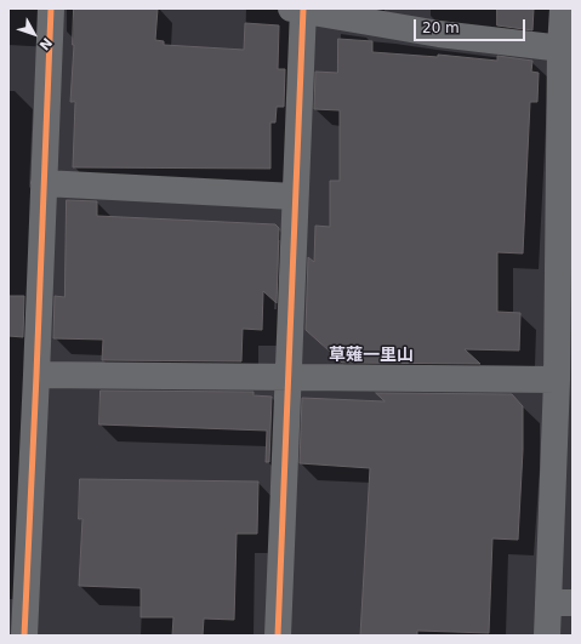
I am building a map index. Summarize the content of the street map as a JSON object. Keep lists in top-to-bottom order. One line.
{"districts":["草薙一里山"],"scale_bar":"20 m","north":"bottom right"}
